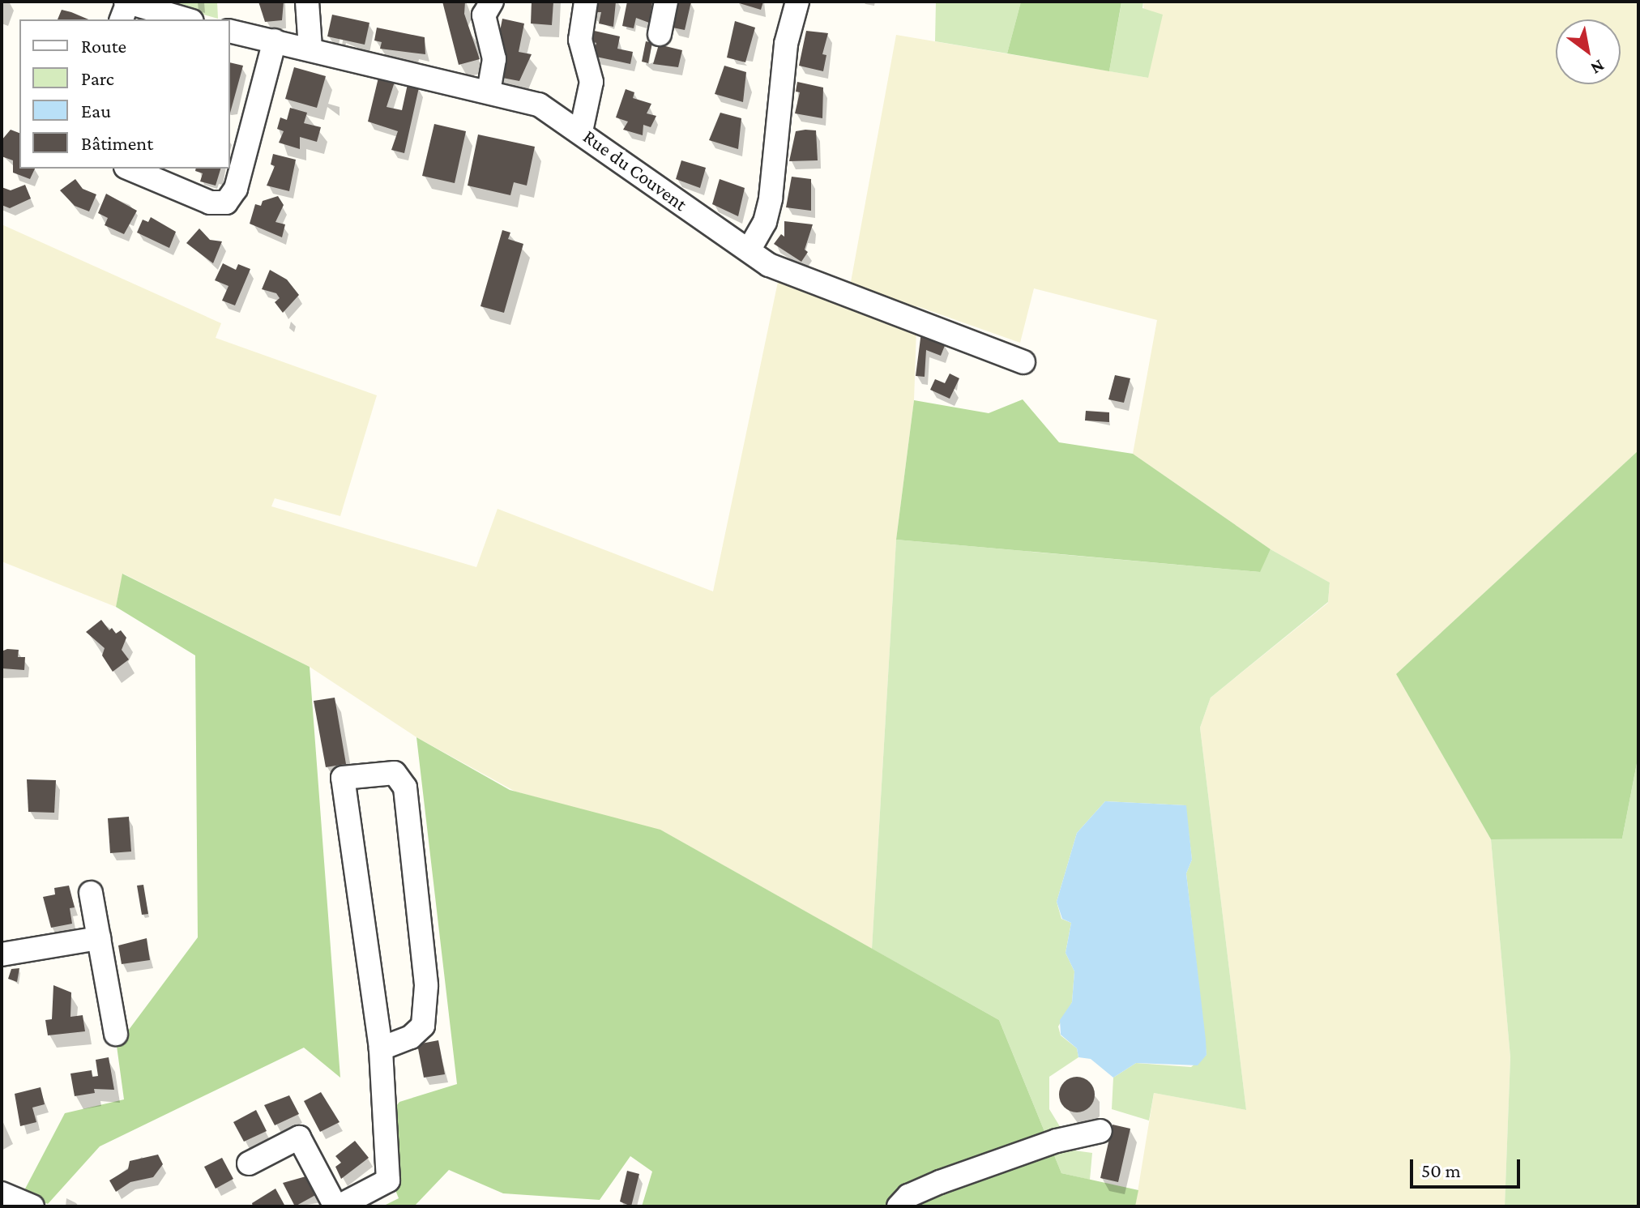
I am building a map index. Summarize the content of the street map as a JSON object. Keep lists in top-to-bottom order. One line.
{"streets":{"street":["Rue du Couvent"]},"legend":["Route","Parc","Eau","Bâtiment"],"scale_bar":"50 m","north":"bottom right"}
